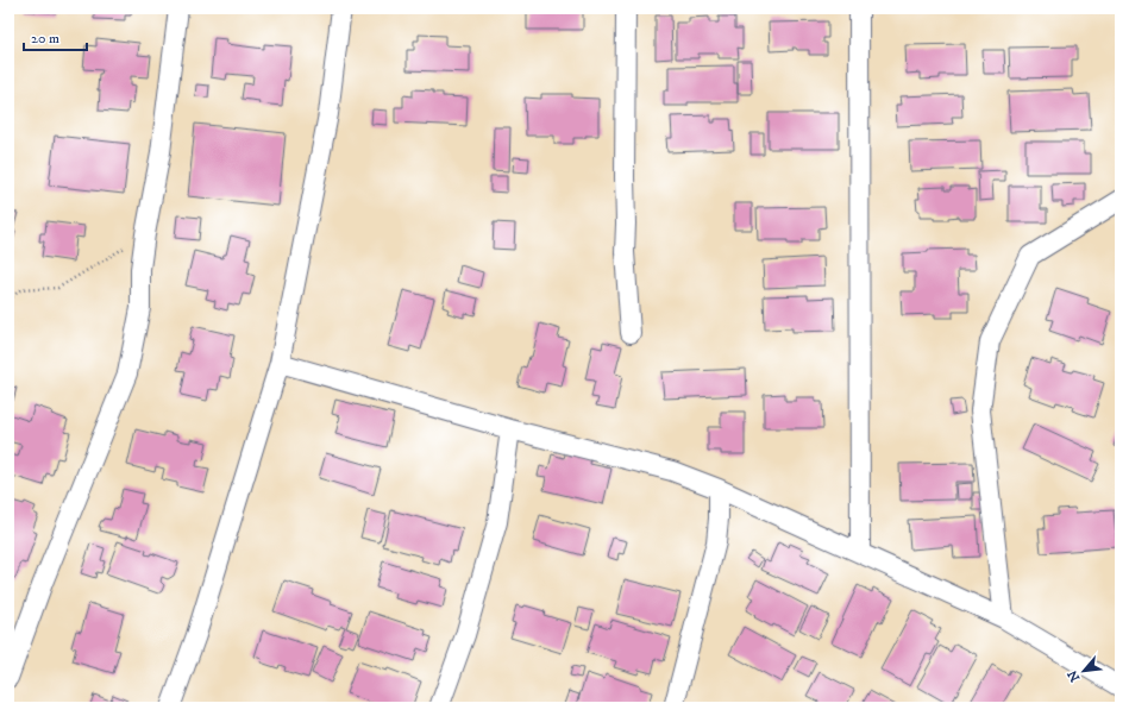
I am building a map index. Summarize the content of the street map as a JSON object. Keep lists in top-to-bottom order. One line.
{"scale_bar":"20 m","north":"bottom left"}
